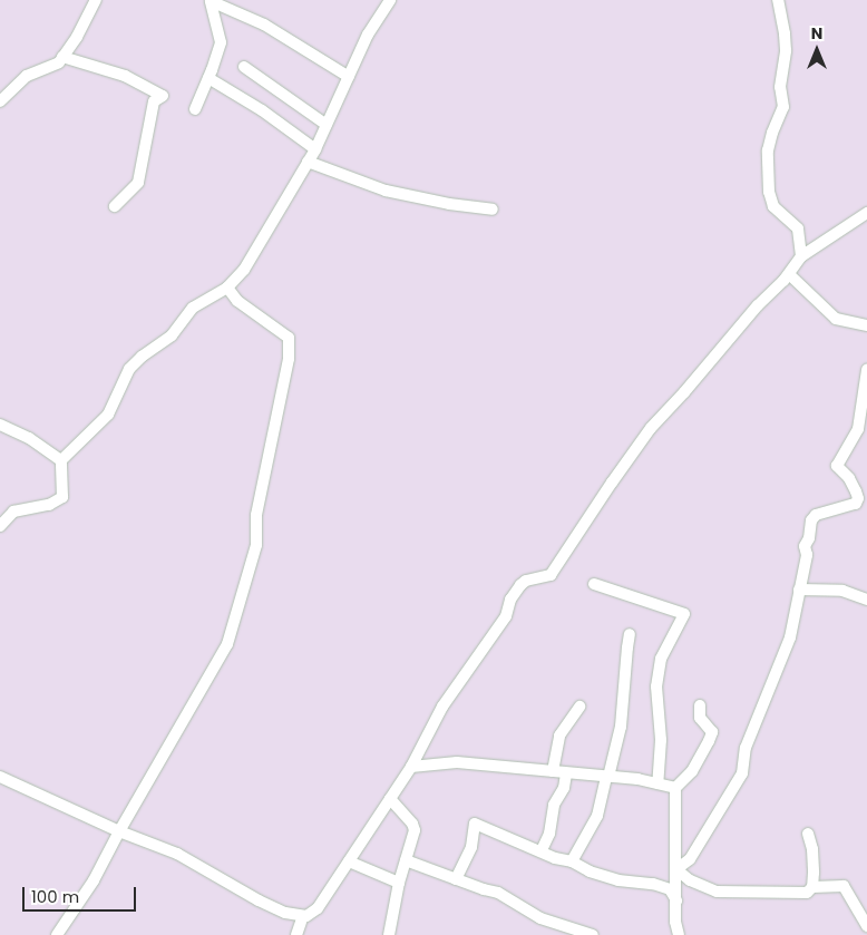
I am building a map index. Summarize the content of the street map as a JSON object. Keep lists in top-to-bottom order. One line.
{"scale_bar":"100 m","north":"top"}
